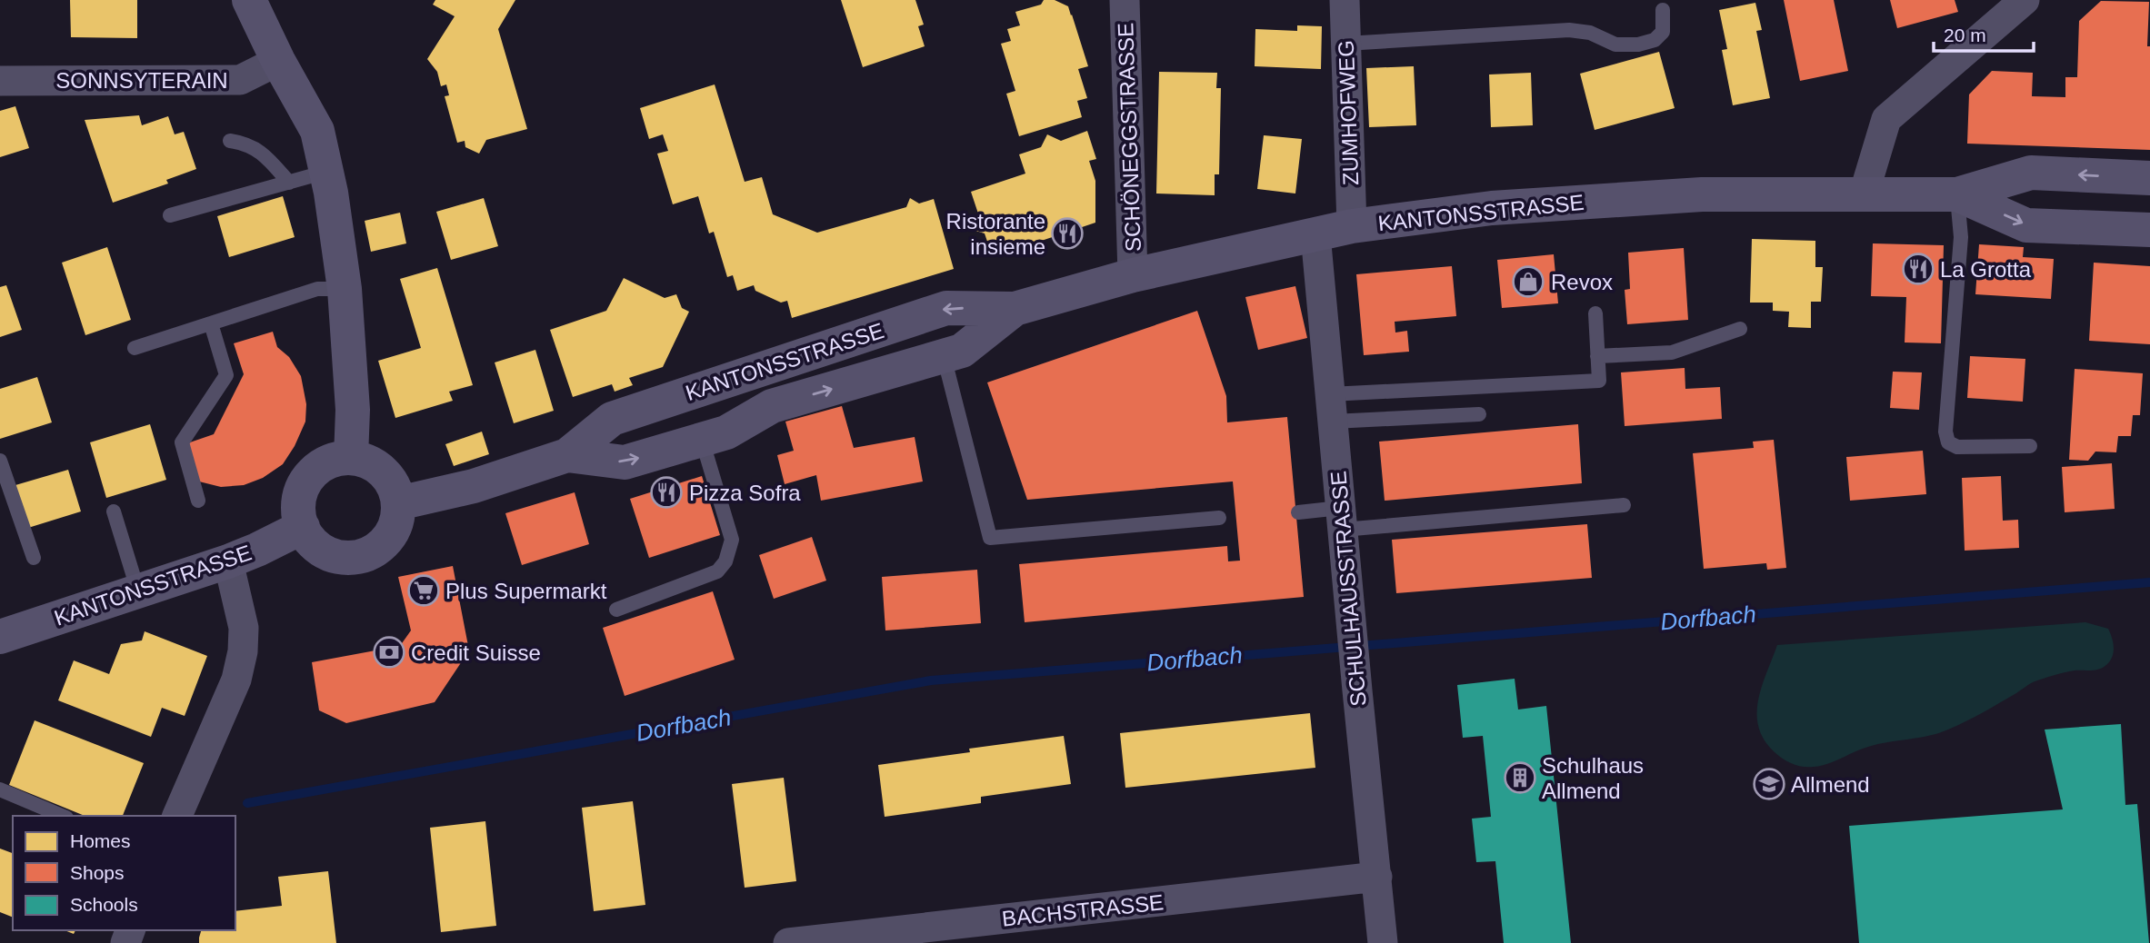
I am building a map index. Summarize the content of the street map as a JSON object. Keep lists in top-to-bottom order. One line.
{"streets":{"main road":["KANTONSSTRASSE"],"street":["SONNSYTERAIN","ZUMHOFWEG","SCHÖNEGGSTRASSE","SCHULHAUSSTRASSE","BACHSTRASSE"]},"crossings":[["ZUMHOFWEG","KANTONSSTRASSE"],["SCHÖNEGGSTRASSE","KANTONSSTRASSE"],["KANTONSSTRASSE","SCHULHAUSSTRASSE"],["SCHULHAUSSTRASSE","BACHSTRASSE"]],"water":["Dorfbach"],"places":{"restaurant":["Ristorante insieme","La Grotta","Pizza Sofra"],"shop":["Revox"],"supermarket":["Plus Supermarkt"],"bank":["Credit Suisse"],"building":["Schulhaus Allmend"],"school or university":["Allmend"]},"legend":["Homes","Shops","Schools"],"scale_bar":"20 m"}
